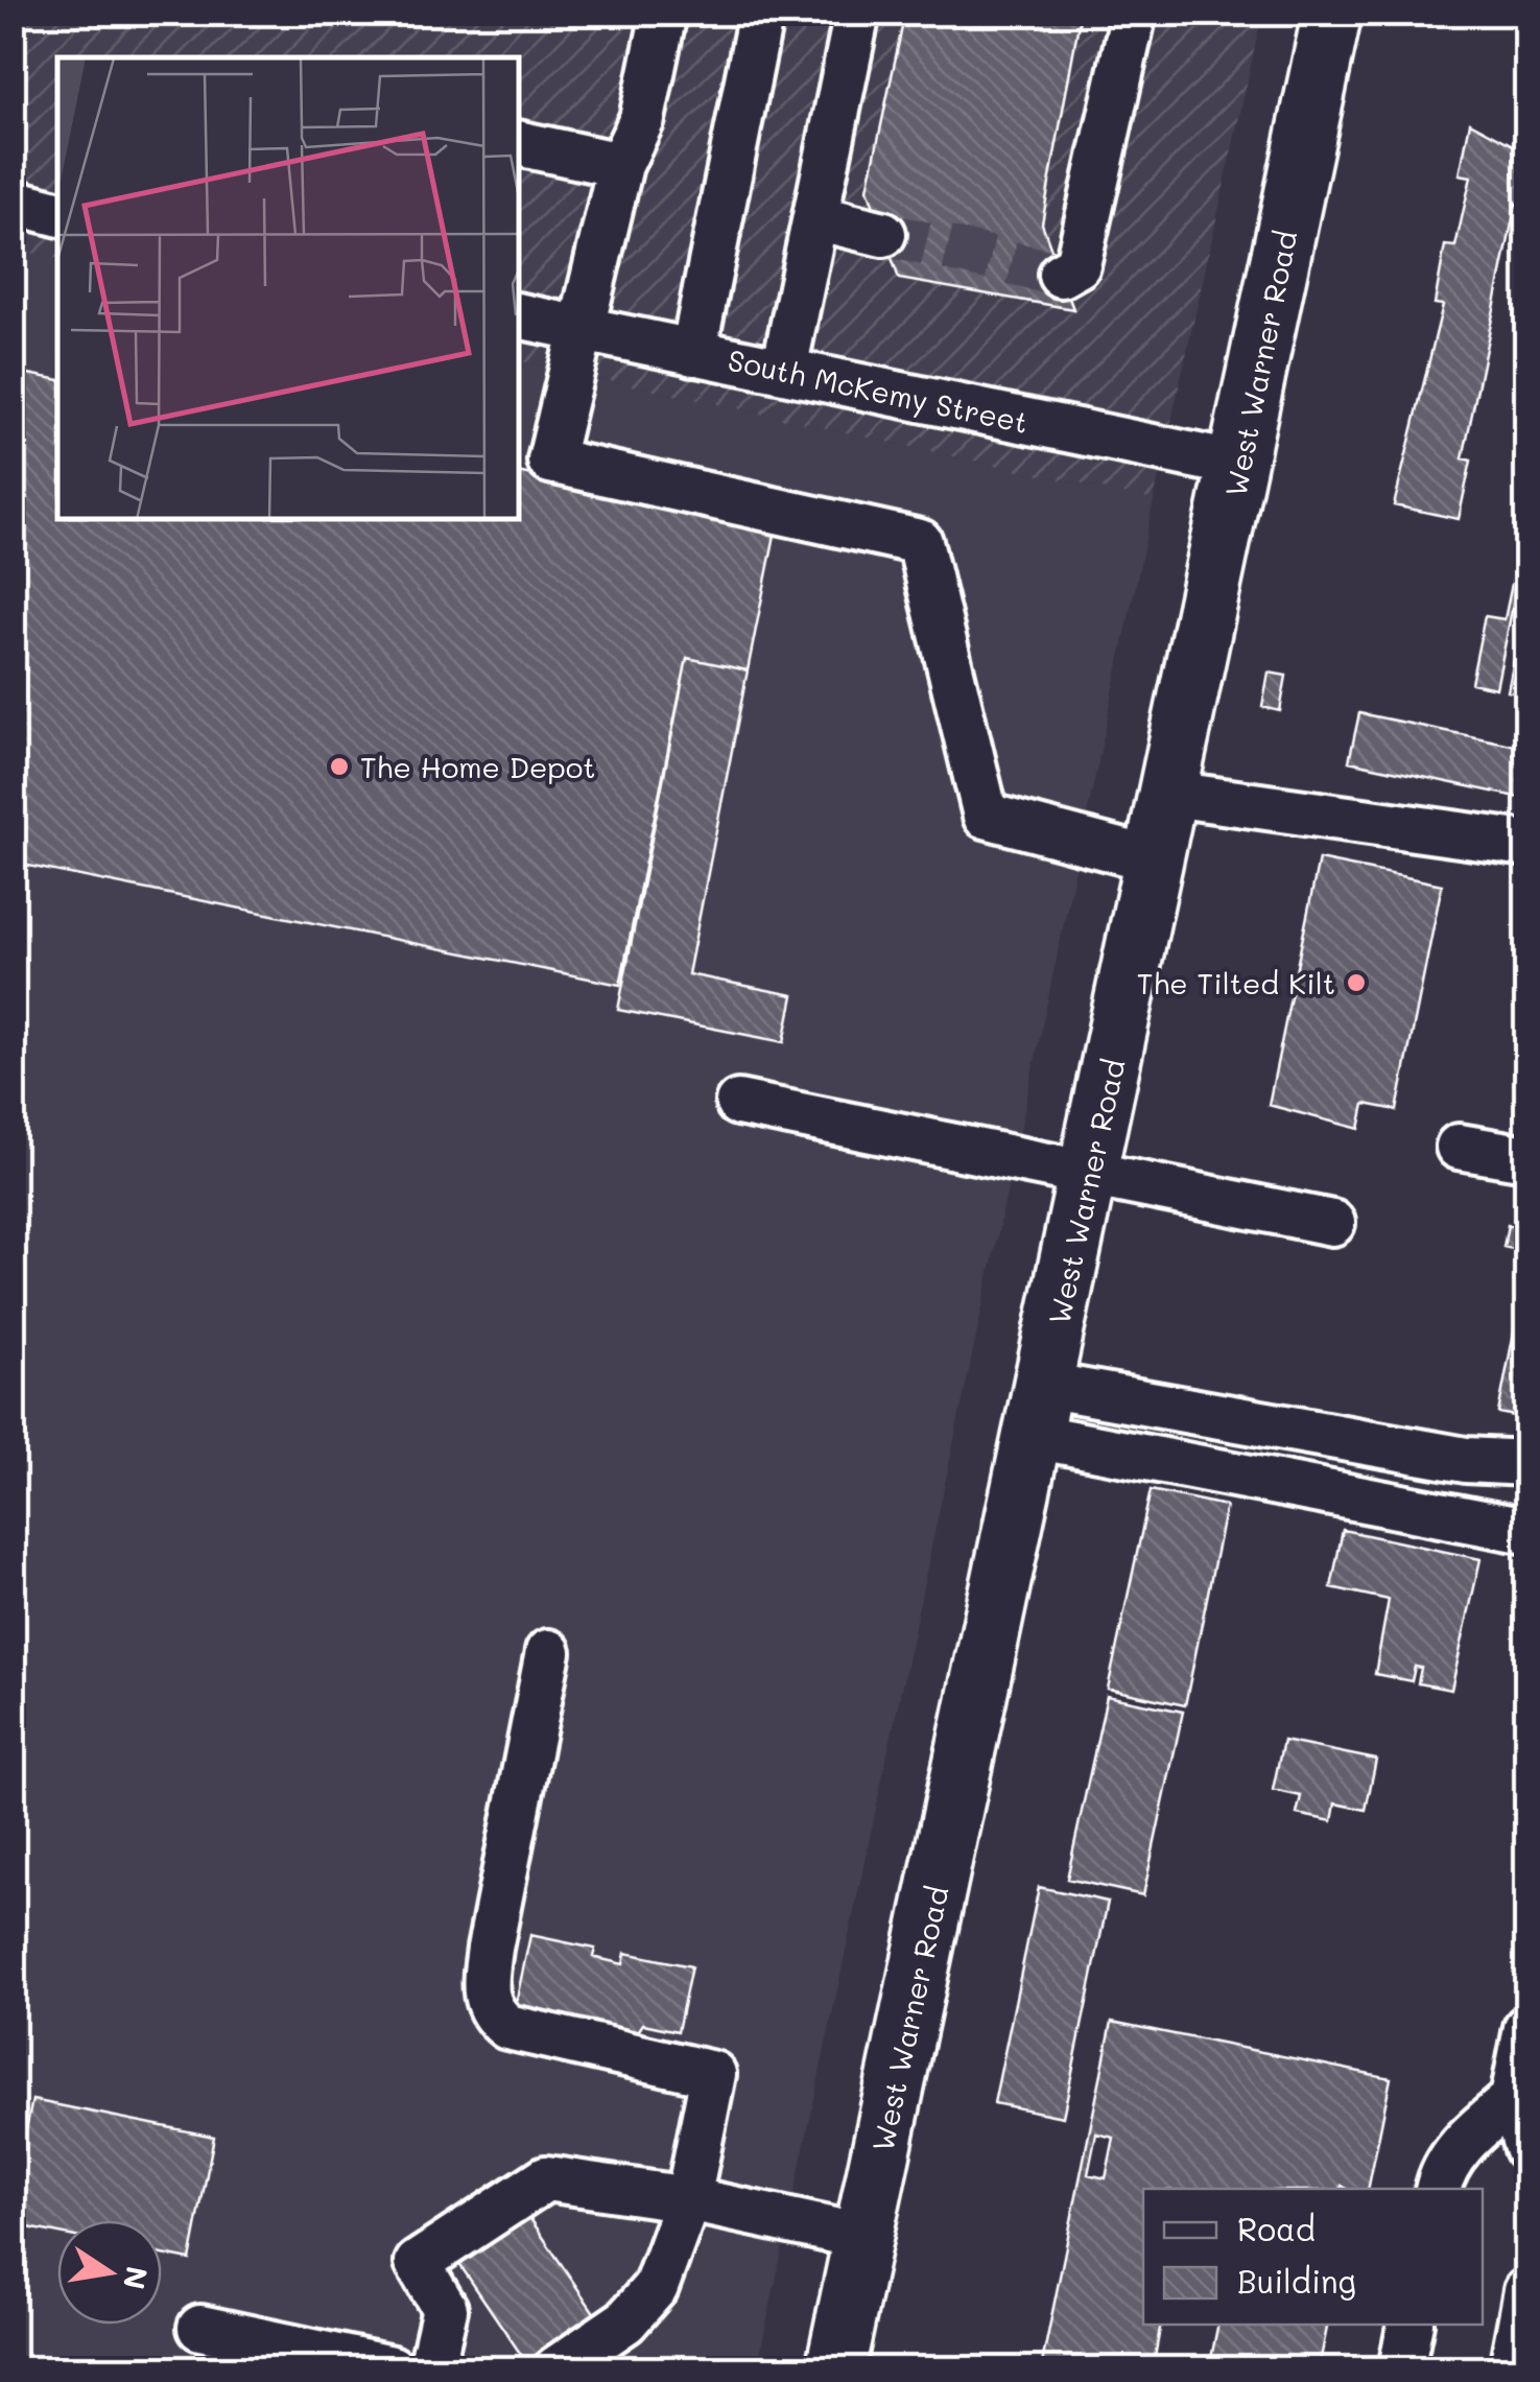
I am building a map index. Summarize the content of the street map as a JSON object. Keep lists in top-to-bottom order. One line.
{"streets":{"main road":["West Warner Road"],"street":["South McKemy Street"]},"crossings":[["West Warner Road","South McKemy Street"]],"places":["The Home Depot","The Tilted Kilt"],"legend":["Road","Building"],"north":"right"}
